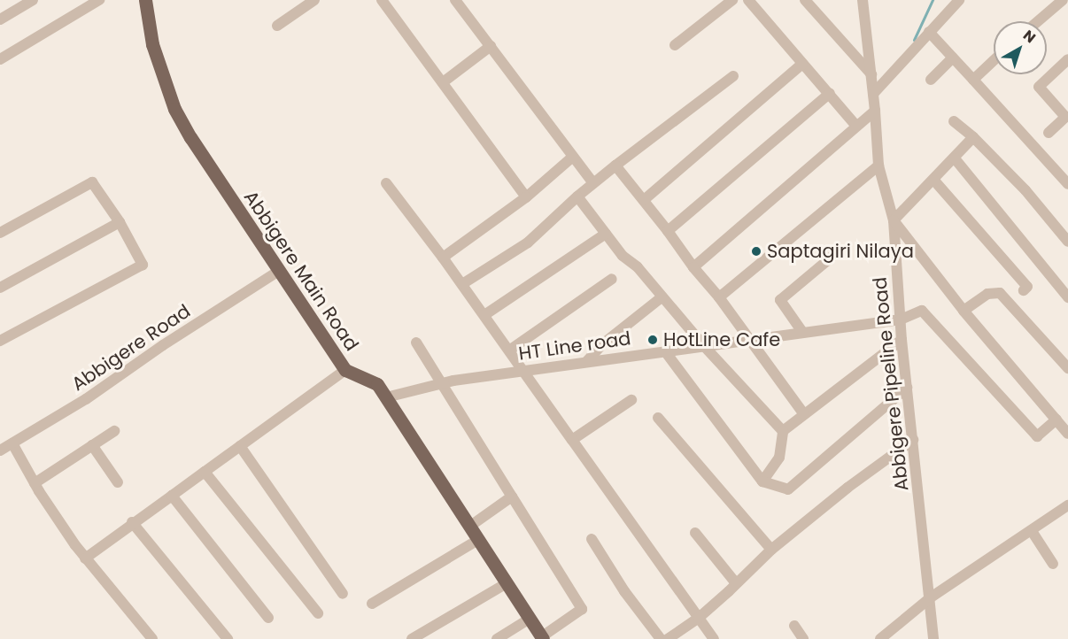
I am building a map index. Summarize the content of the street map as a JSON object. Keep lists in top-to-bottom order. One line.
{"streets":{"main road":["Abbigere Main Road"],"street":["HT Line road","Abbigere Road","Abbigere Pipeline Road"]},"crossings":[["Abbigere Main Road","HT Line road"],["Abbigere Main Road","Abbigere Road"],["HT Line road","Abbigere Pipeline Road"]],"places":["Saptagiri Nilaya","HotLine Cafe"],"north":"top right"}
